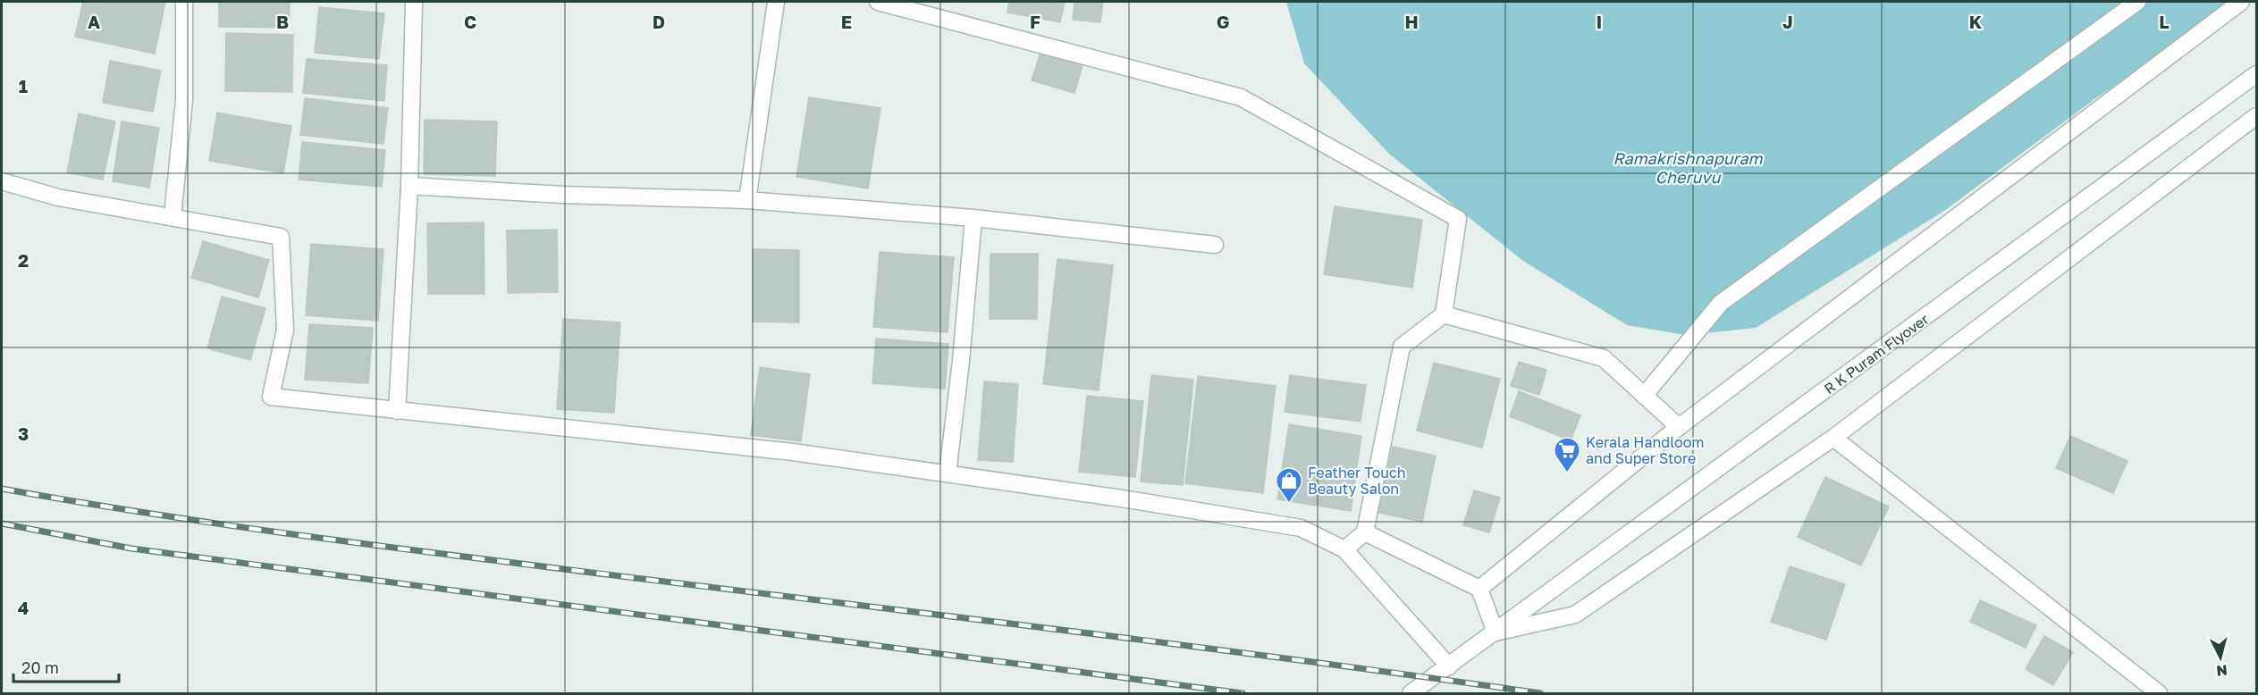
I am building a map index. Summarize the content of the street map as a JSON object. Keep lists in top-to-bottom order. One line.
{"streets":{"street":["R K Puram Flyover"]},"water":["Ramakrishnapuram Cheruvu"],"places":{"supermarket":["Kerala Handloom and Super Store"],"shop":["Feather Touch Beauty Salon"]},"scale_bar":"20 m","north":"bottom","grid":{"columns":["A","B","C","D","E","F","G","H","I","J","K","L"],"rows":["1","2","3","4"]}}
